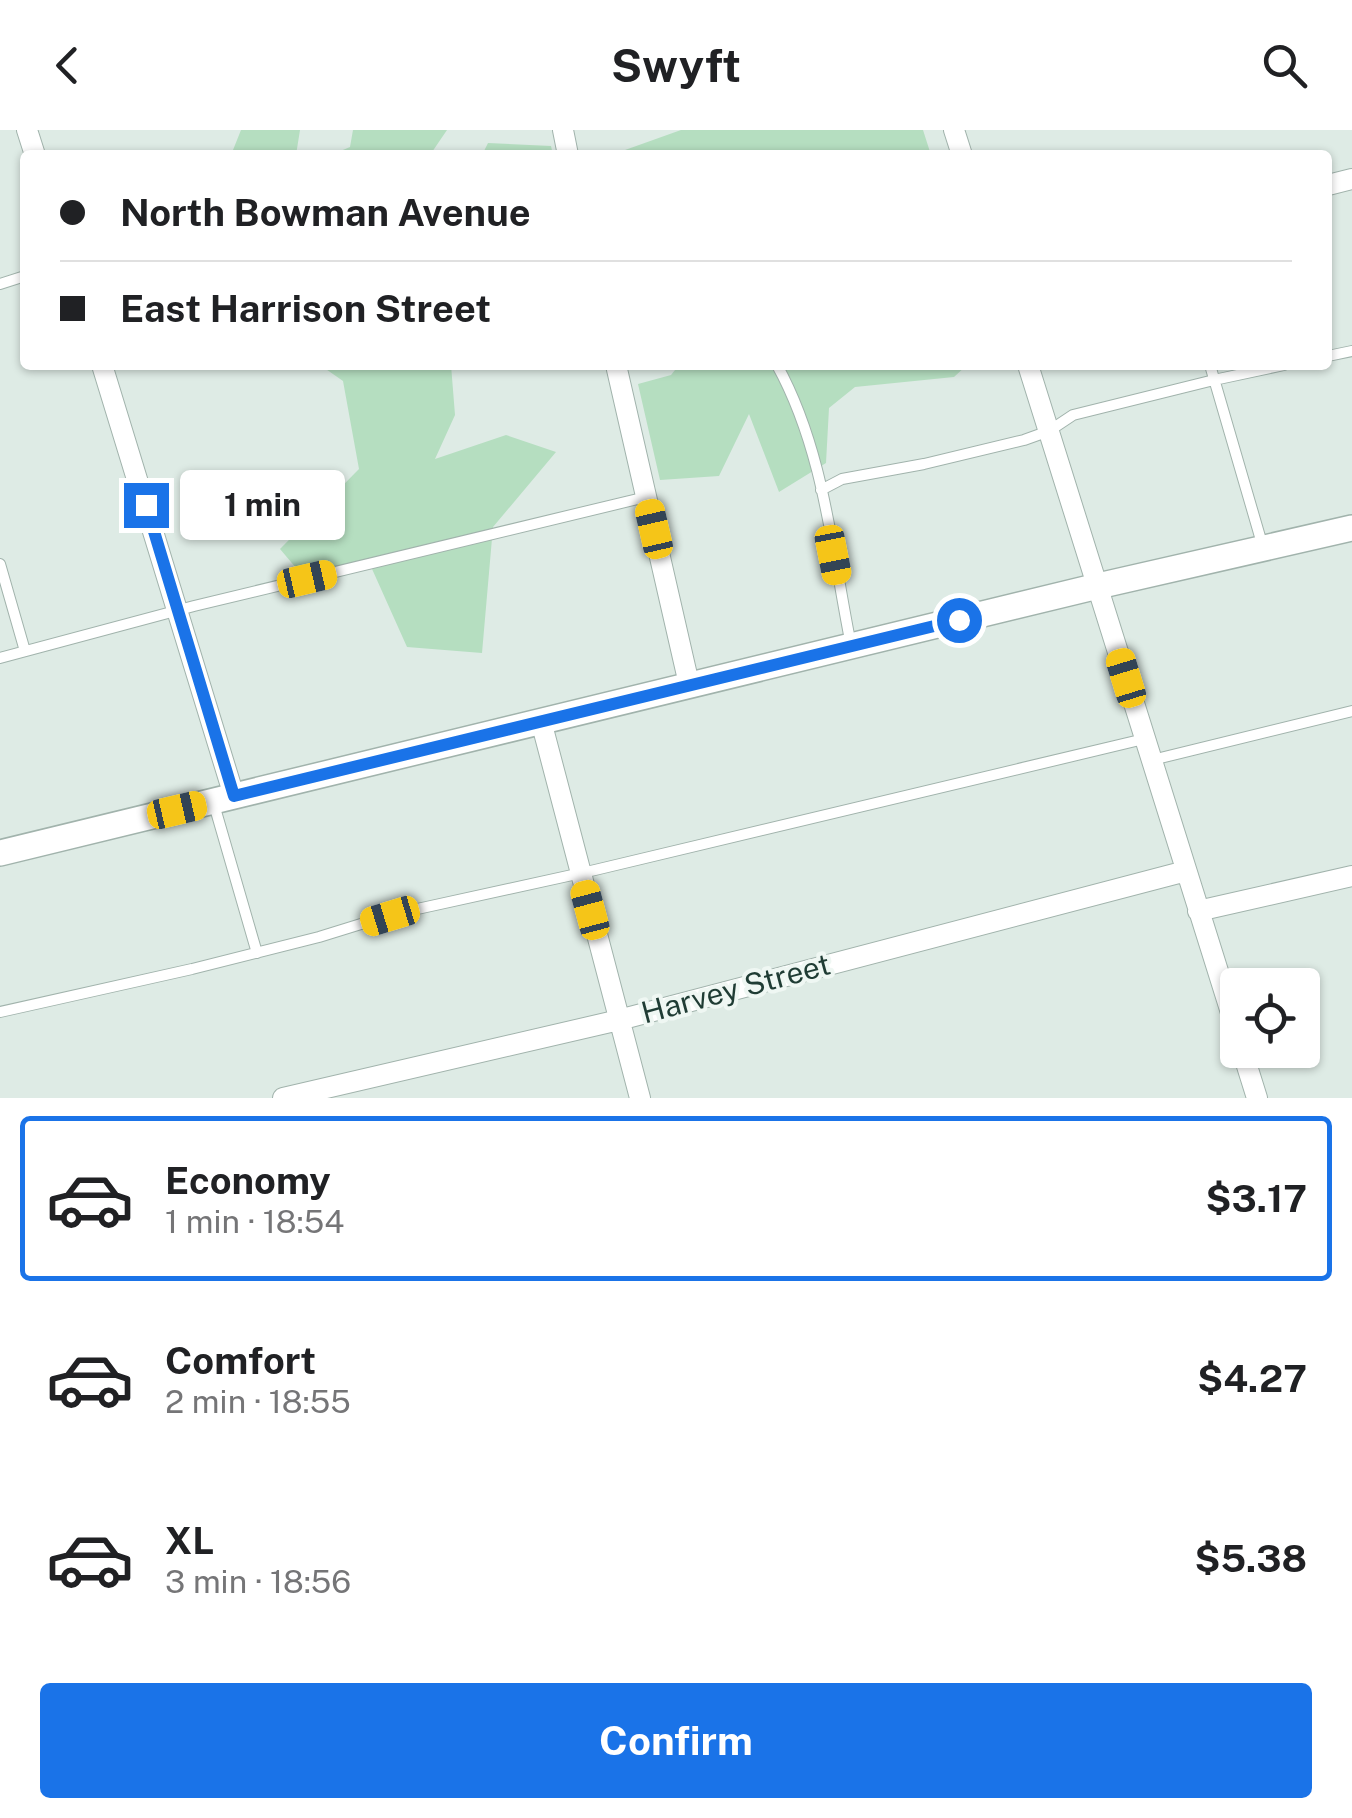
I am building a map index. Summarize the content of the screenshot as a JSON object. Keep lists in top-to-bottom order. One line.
{"streets":{"street":["Harvey Street"]},"page":{"header":"Swyft","banner":["North Bowman Avenue","East Harrison Street"],"bubble":"1 min","list":[{"name":"Economy","note":"1 min · 18:54","value":"$3.17"},{"name":"Comfort","note":"2 min · 18:55","value":"$4.27"},{"name":"XL","note":"3 min · 18:56","value":"$5.38"}],"buttons":"Confirm"}}
